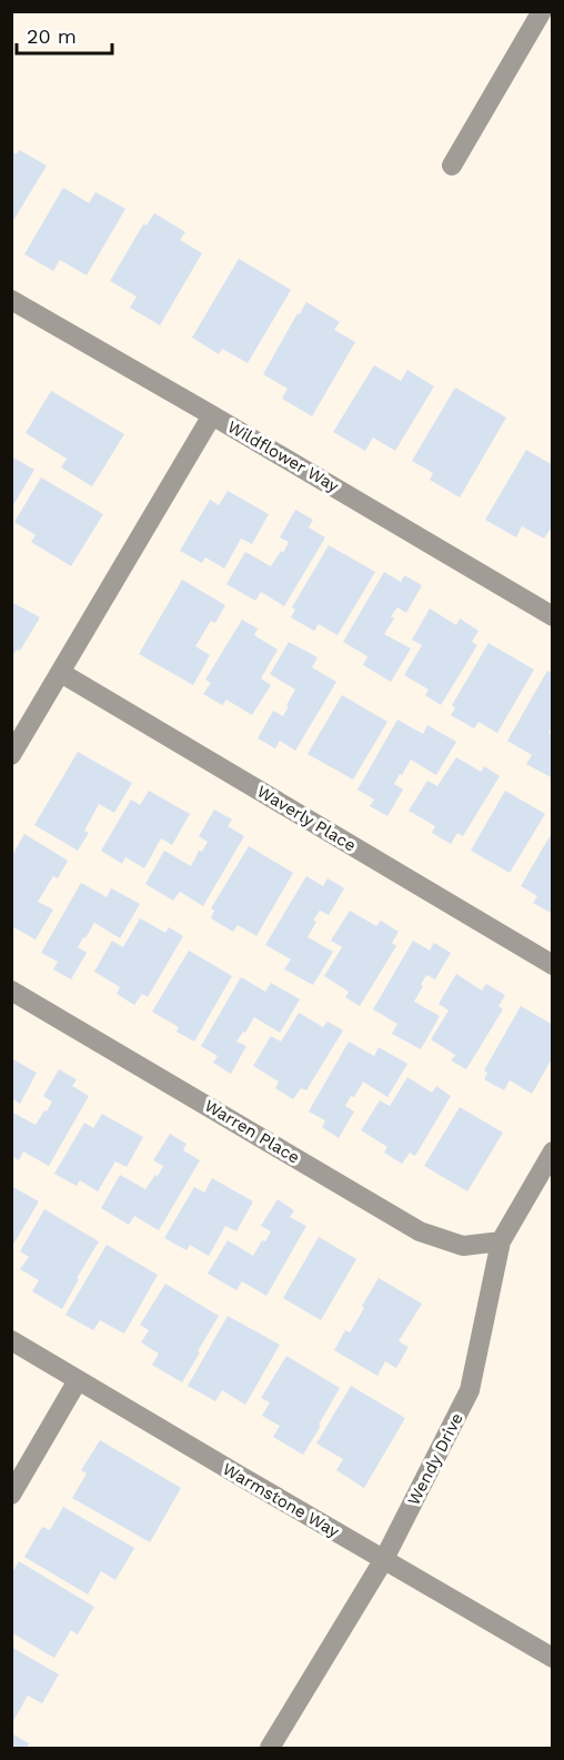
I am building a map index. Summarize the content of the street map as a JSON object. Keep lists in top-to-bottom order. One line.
{"streets":{"street":["Wildflower Way","Waverly Place","Warren Place","Wendy Drive","Warmstone Way"]},"crossings":[["Warren Place","Wendy Drive"],["Wendy Drive","Warmstone Way"]],"scale_bar":"20 m"}
